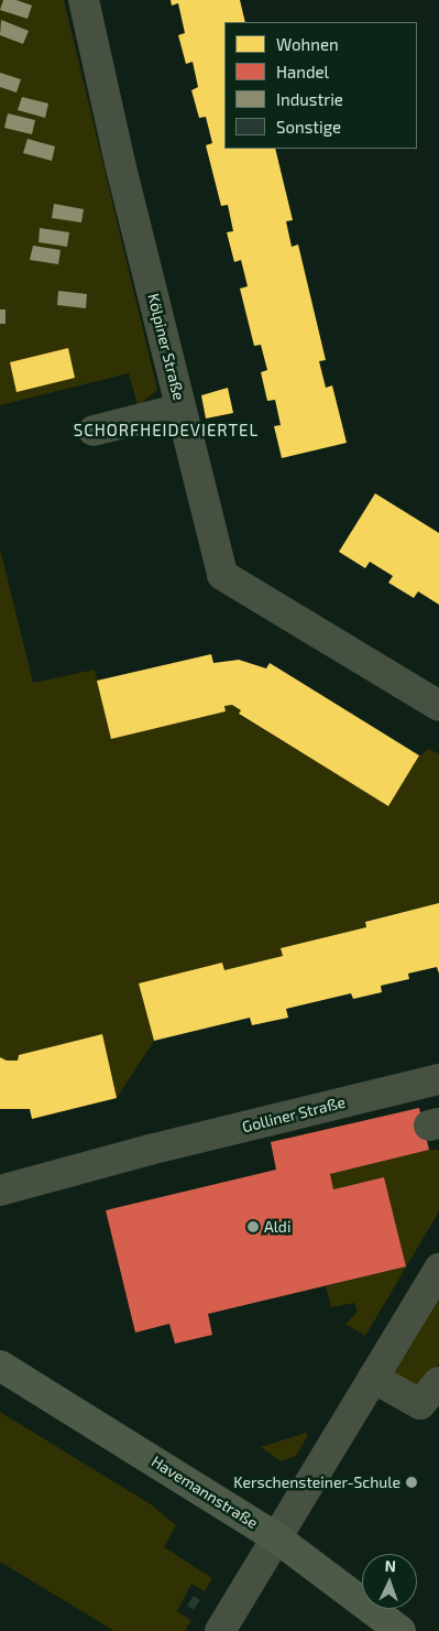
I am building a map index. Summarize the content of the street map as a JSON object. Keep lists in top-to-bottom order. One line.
{"streets":{"main road":["Havemannstraße"],"street":["Kölpiner Straße","Golliner Straße"]},"districts":["SCHORFHEIDEVIERTEL"],"places":["Aldi","Kerschensteiner-Schule"],"legend":["Wohnen","Handel","Industrie","Sonstige"],"north":"top"}
